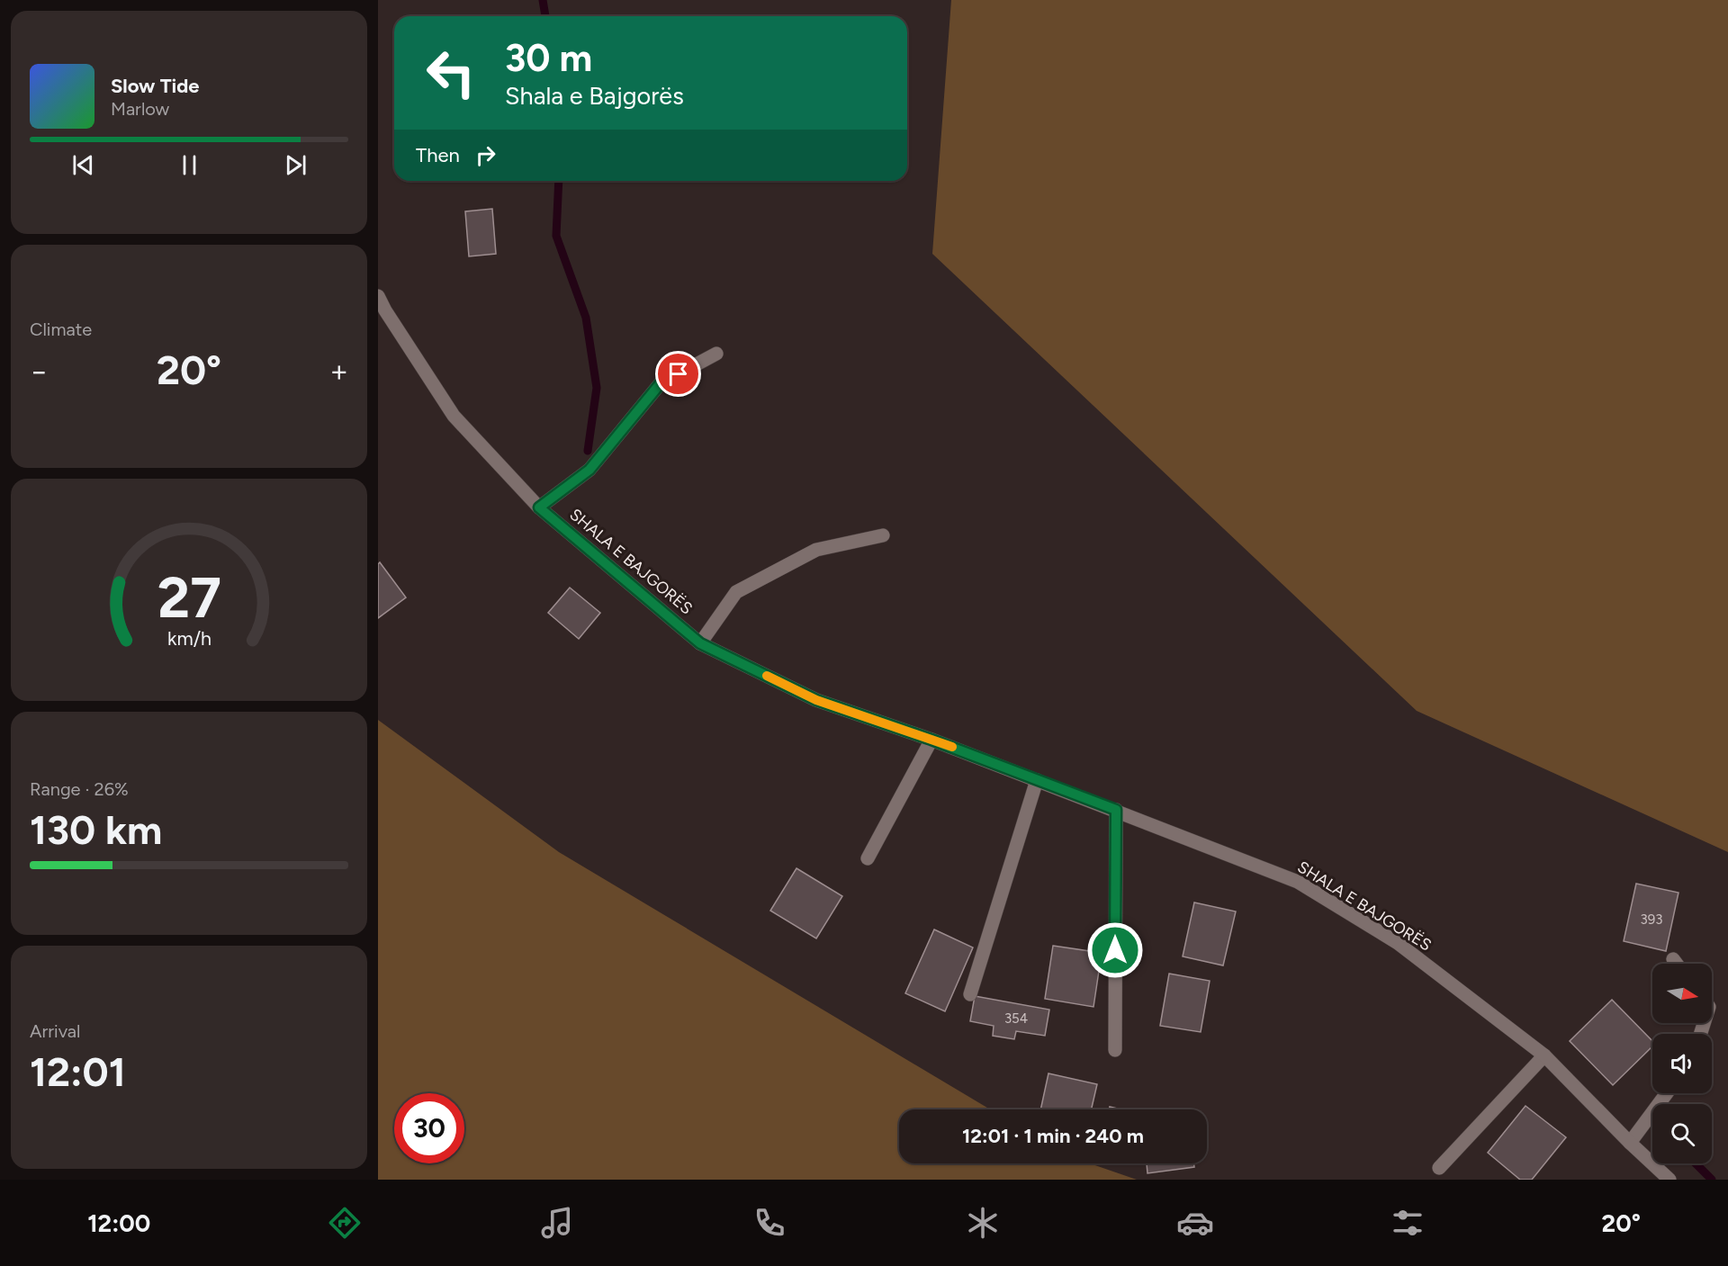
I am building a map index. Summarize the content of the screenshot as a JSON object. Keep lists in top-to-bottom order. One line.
{"streets":{"main road":["SHALA E BAJGORËS"]},"house_numbers":["393","354"],"north":"right","page":{"turn":["30 m","Shala e Bajgorës"],"song":["Slow Tide","Marlow"],"then":"Then","tile":["Climate",["Range · 26%","130 km"],["Arrival","12:01"]],"heat":["−","20°","+"],"limit":"30","trip":"12:01 · 1 min · 240 m","tabs":["12:00","20°"],"gauge":["27","km/h"]}}
